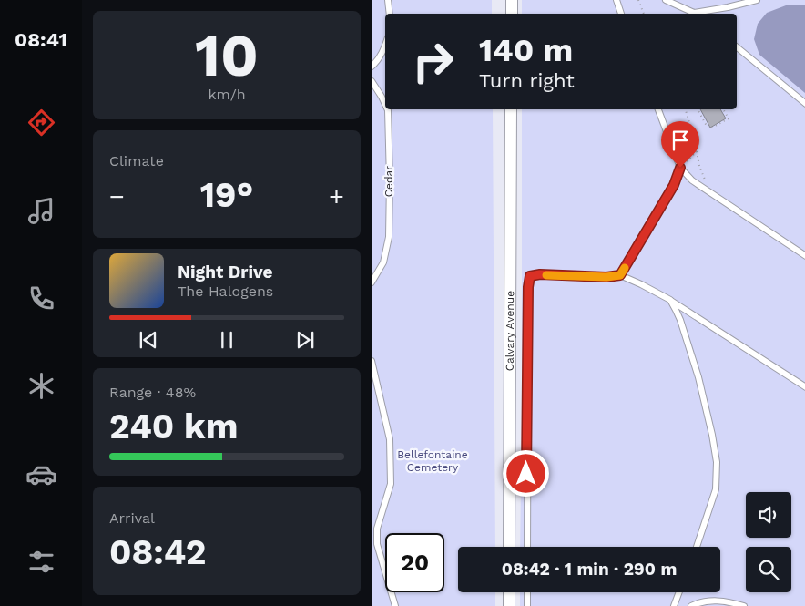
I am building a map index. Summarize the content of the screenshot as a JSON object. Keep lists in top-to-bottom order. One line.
{"streets":{"street":["Calvary Avenue"],"lane":["Cedar"]},"parks":["Bellefontaine Cemetery"],"page":{"tabs":"08:41","tile":[["10","km/h"],"Climate",["Range · 48%","240 km"],["Arrival","08:42"]],"turn":["140 m","Turn right"],"heat":["−","19°","+"],"song":["Night Drive","The Halogens"],"limit":"20","trip":"08:42 · 1 min · 290 m"}}
